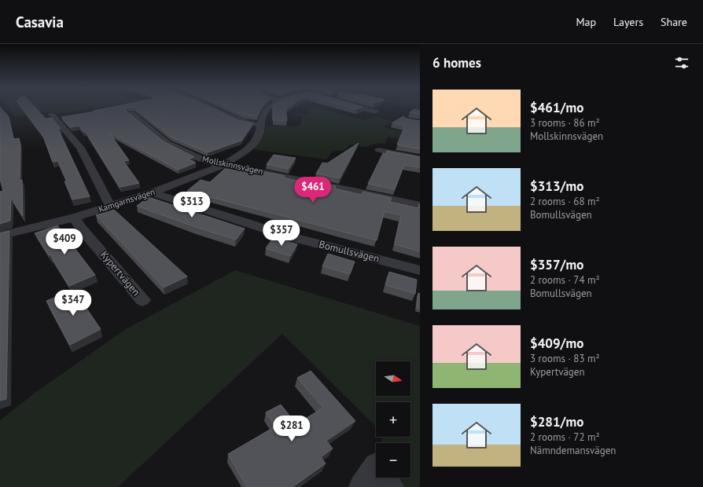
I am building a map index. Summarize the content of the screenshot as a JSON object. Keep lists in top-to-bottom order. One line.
{"streets":{"street":["Mollskinnsvägen","Kamgarnsvägen","Bomullsvägen","Kypertvägen"]},"crossings":[["Mollskinnsvägen","Kamgarnsvägen"],["Kamgarnsvägen","Bomullsvägen"],["Kamgarnsvägen","Kypertvägen"]],"north":"right","page":{"header":"Casavia","nav":["Map","Layers","Share"],"heading":"6 homes","list":[{"name":"$461/mo","note":"3 rooms · 86 m² · Mollskinnsvägen"},{"name":"$313/mo","note":"2 rooms · 68 m² · Bomullsvägen"},{"name":"$357/mo","note":"2 rooms · 74 m² · Bomullsvägen"},{"name":"$409/mo","note":"3 rooms · 83 m² · Kypertvägen"},{"name":"$281/mo","note":"2 rooms · 72 m² · Nämndemansvägen"}],"price":["$461","$313","$357","$409","$347","$281"],"map_buttons":["+","−"]}}
